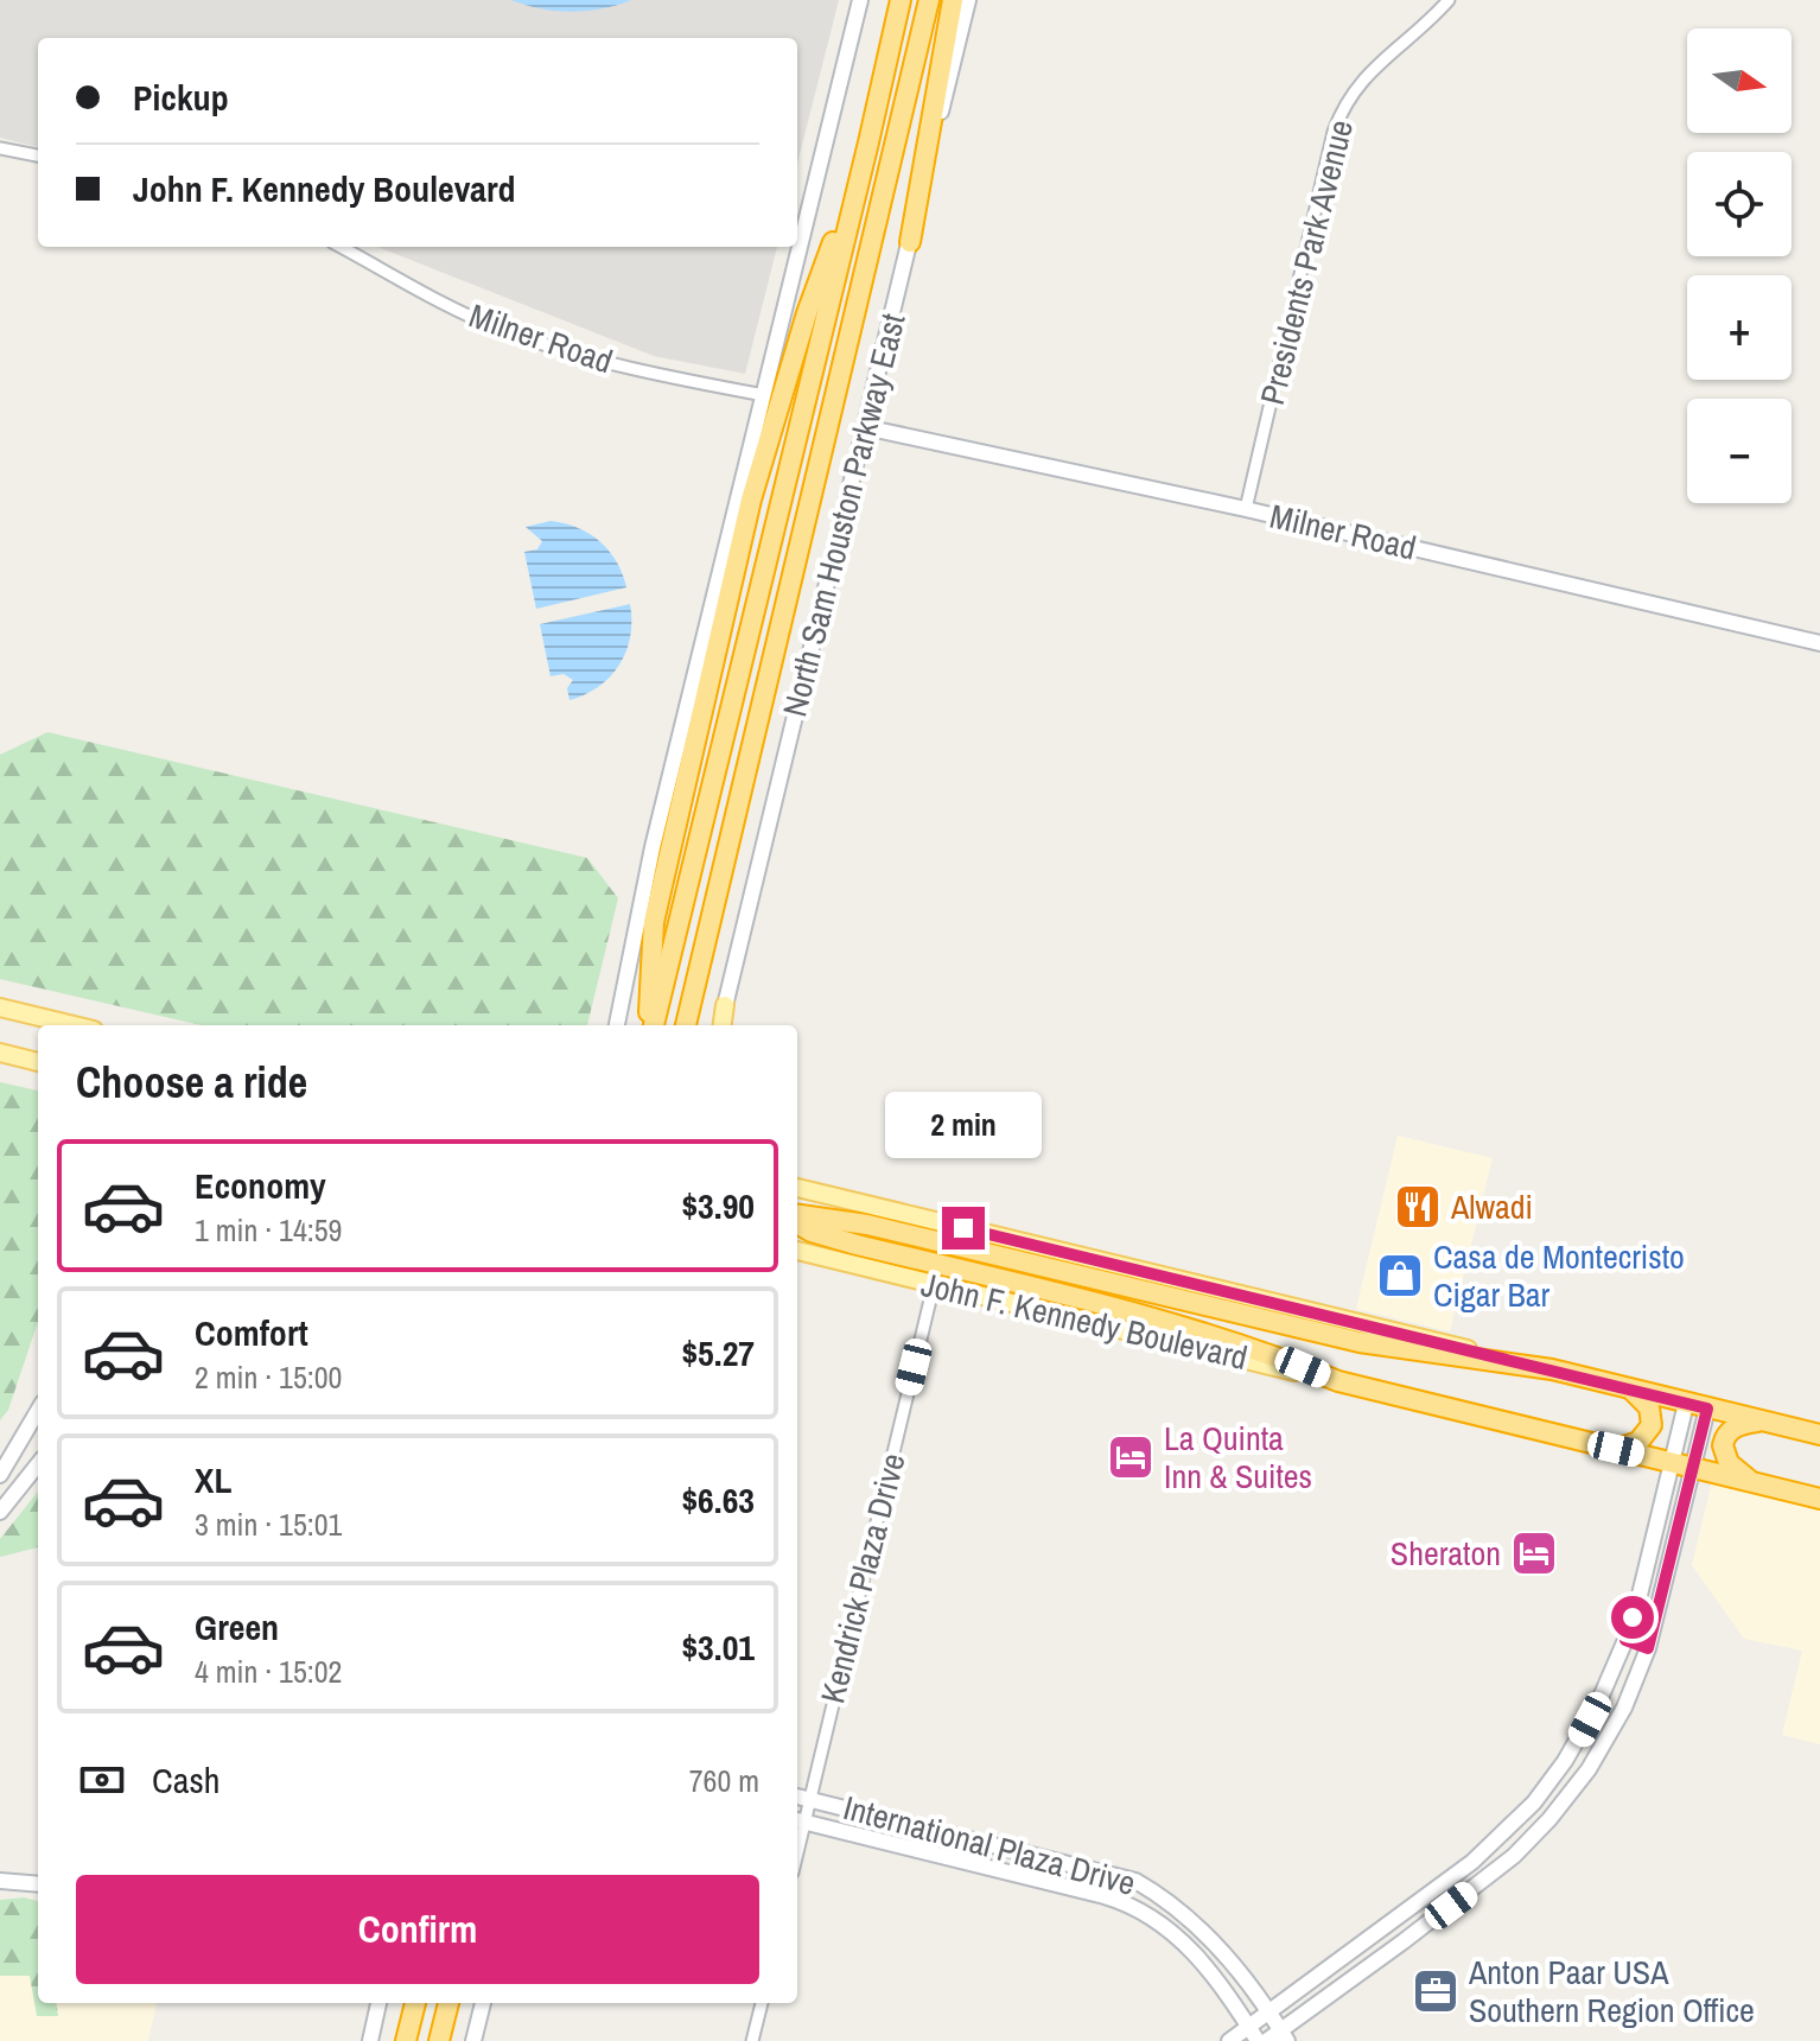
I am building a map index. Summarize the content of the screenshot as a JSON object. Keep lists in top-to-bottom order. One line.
{"streets":{"highway":["North Sam Houston Parkway East","John F. Kennedy Boulevard"],"street":["Presidents Park Avenue","Milner Road","Kendrick Plaza Drive","International Plaza Drive"]},"crossings":[["Presidents Park Avenue","Milner Road"],["Milner Road","North Sam Houston Parkway East"],["John F. Kennedy Boulevard","Kendrick Plaza Drive"],["Kendrick Plaza Drive","International Plaza Drive"]],"places":{"restaurant":["Alwadi"],"shop":["Casa de Montecristo Cigar Bar"],"hotel":["La Quinta Inn & Suites","Sheraton"],"office":["Anton Paar USA Southern Region Office"]},"north":"right","page":{"map_buttons":["+","−"],"banner":["Pickup","John F. Kennedy Boulevard"],"heading":"Choose a ride","bubble":"2 min","list":[{"name":"Economy","note":"1 min · 14:59","value":"$3.90"},{"name":"Comfort","note":"2 min · 15:00","value":"$5.27"},{"name":"XL","note":"3 min · 15:01","value":"$6.63"},{"name":"Green","note":"4 min · 15:02","value":"$3.01"}],"pay":["Cash","760 m"],"buttons":"Confirm"}}
